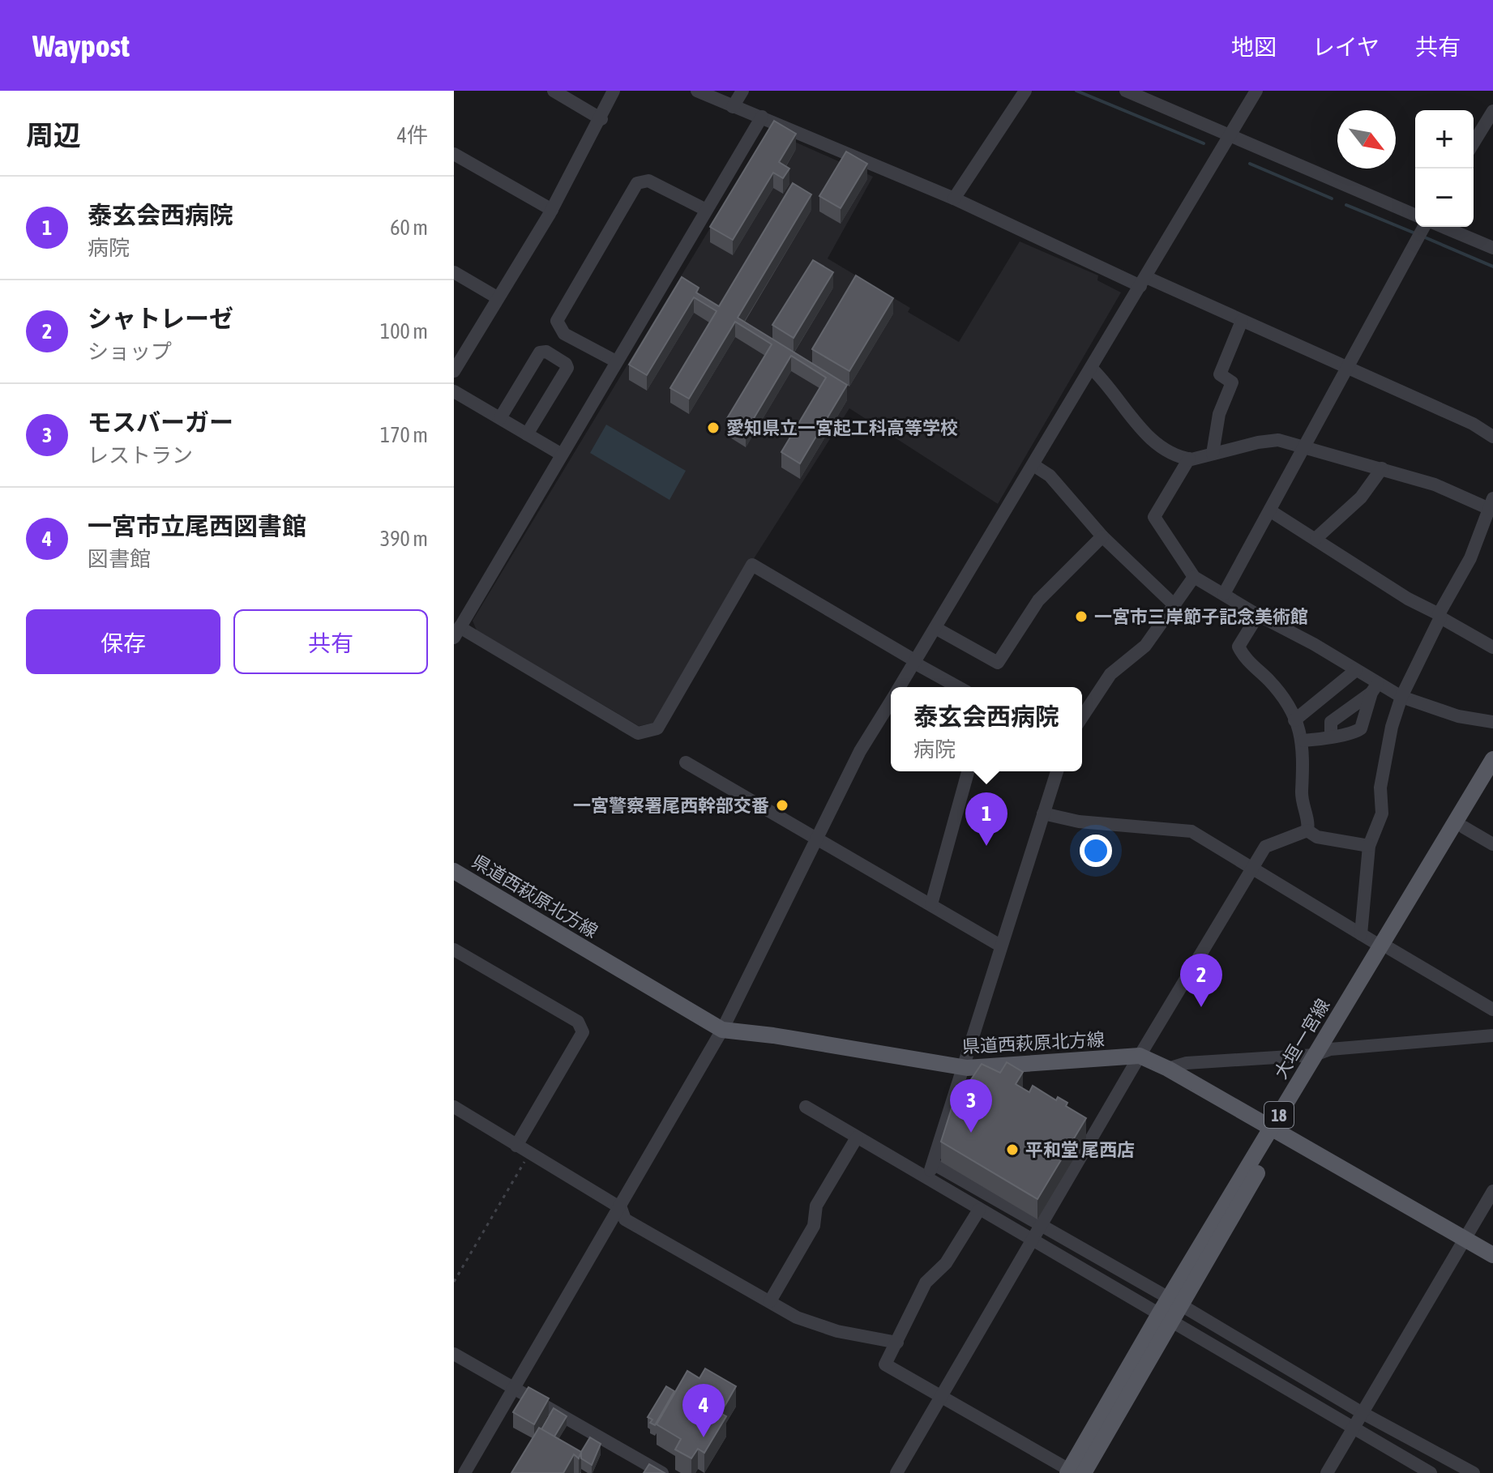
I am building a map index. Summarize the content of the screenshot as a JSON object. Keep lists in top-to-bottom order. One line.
{"streets":{"main road":["県道西萩原北方線","大垣一宮線","18"]},"crossings":[["県道西萩原北方線","大垣一宮線"]],"places":["愛知県立一宮起工科高等学校","一宮市三岸節子記念美術館","一宮警察署尾西幹部交番","平和堂 尾西店"],"north":"bottom right","page":{"header":"Waypost","nav":["地図","レイヤ","共有"],"heading":["周辺","4件"],"map_buttons":["+","−"],"list":[{"mark":"1","name":"泰玄会西病院","note":"病院","value":"60 m"},{"mark":"2","name":"シャトレーゼ","note":"ショップ","value":"100 m"},{"mark":"3","name":"モスバーガー","note":"レストラン","value":"170 m"},{"mark":"4","name":"一宮市立尾西図書館","note":"図書館","value":"390 m"}],"buttons":["保存","共有"],"popup":["泰玄会西病院","病院"],"pins":["1","2","3","4"]}}
